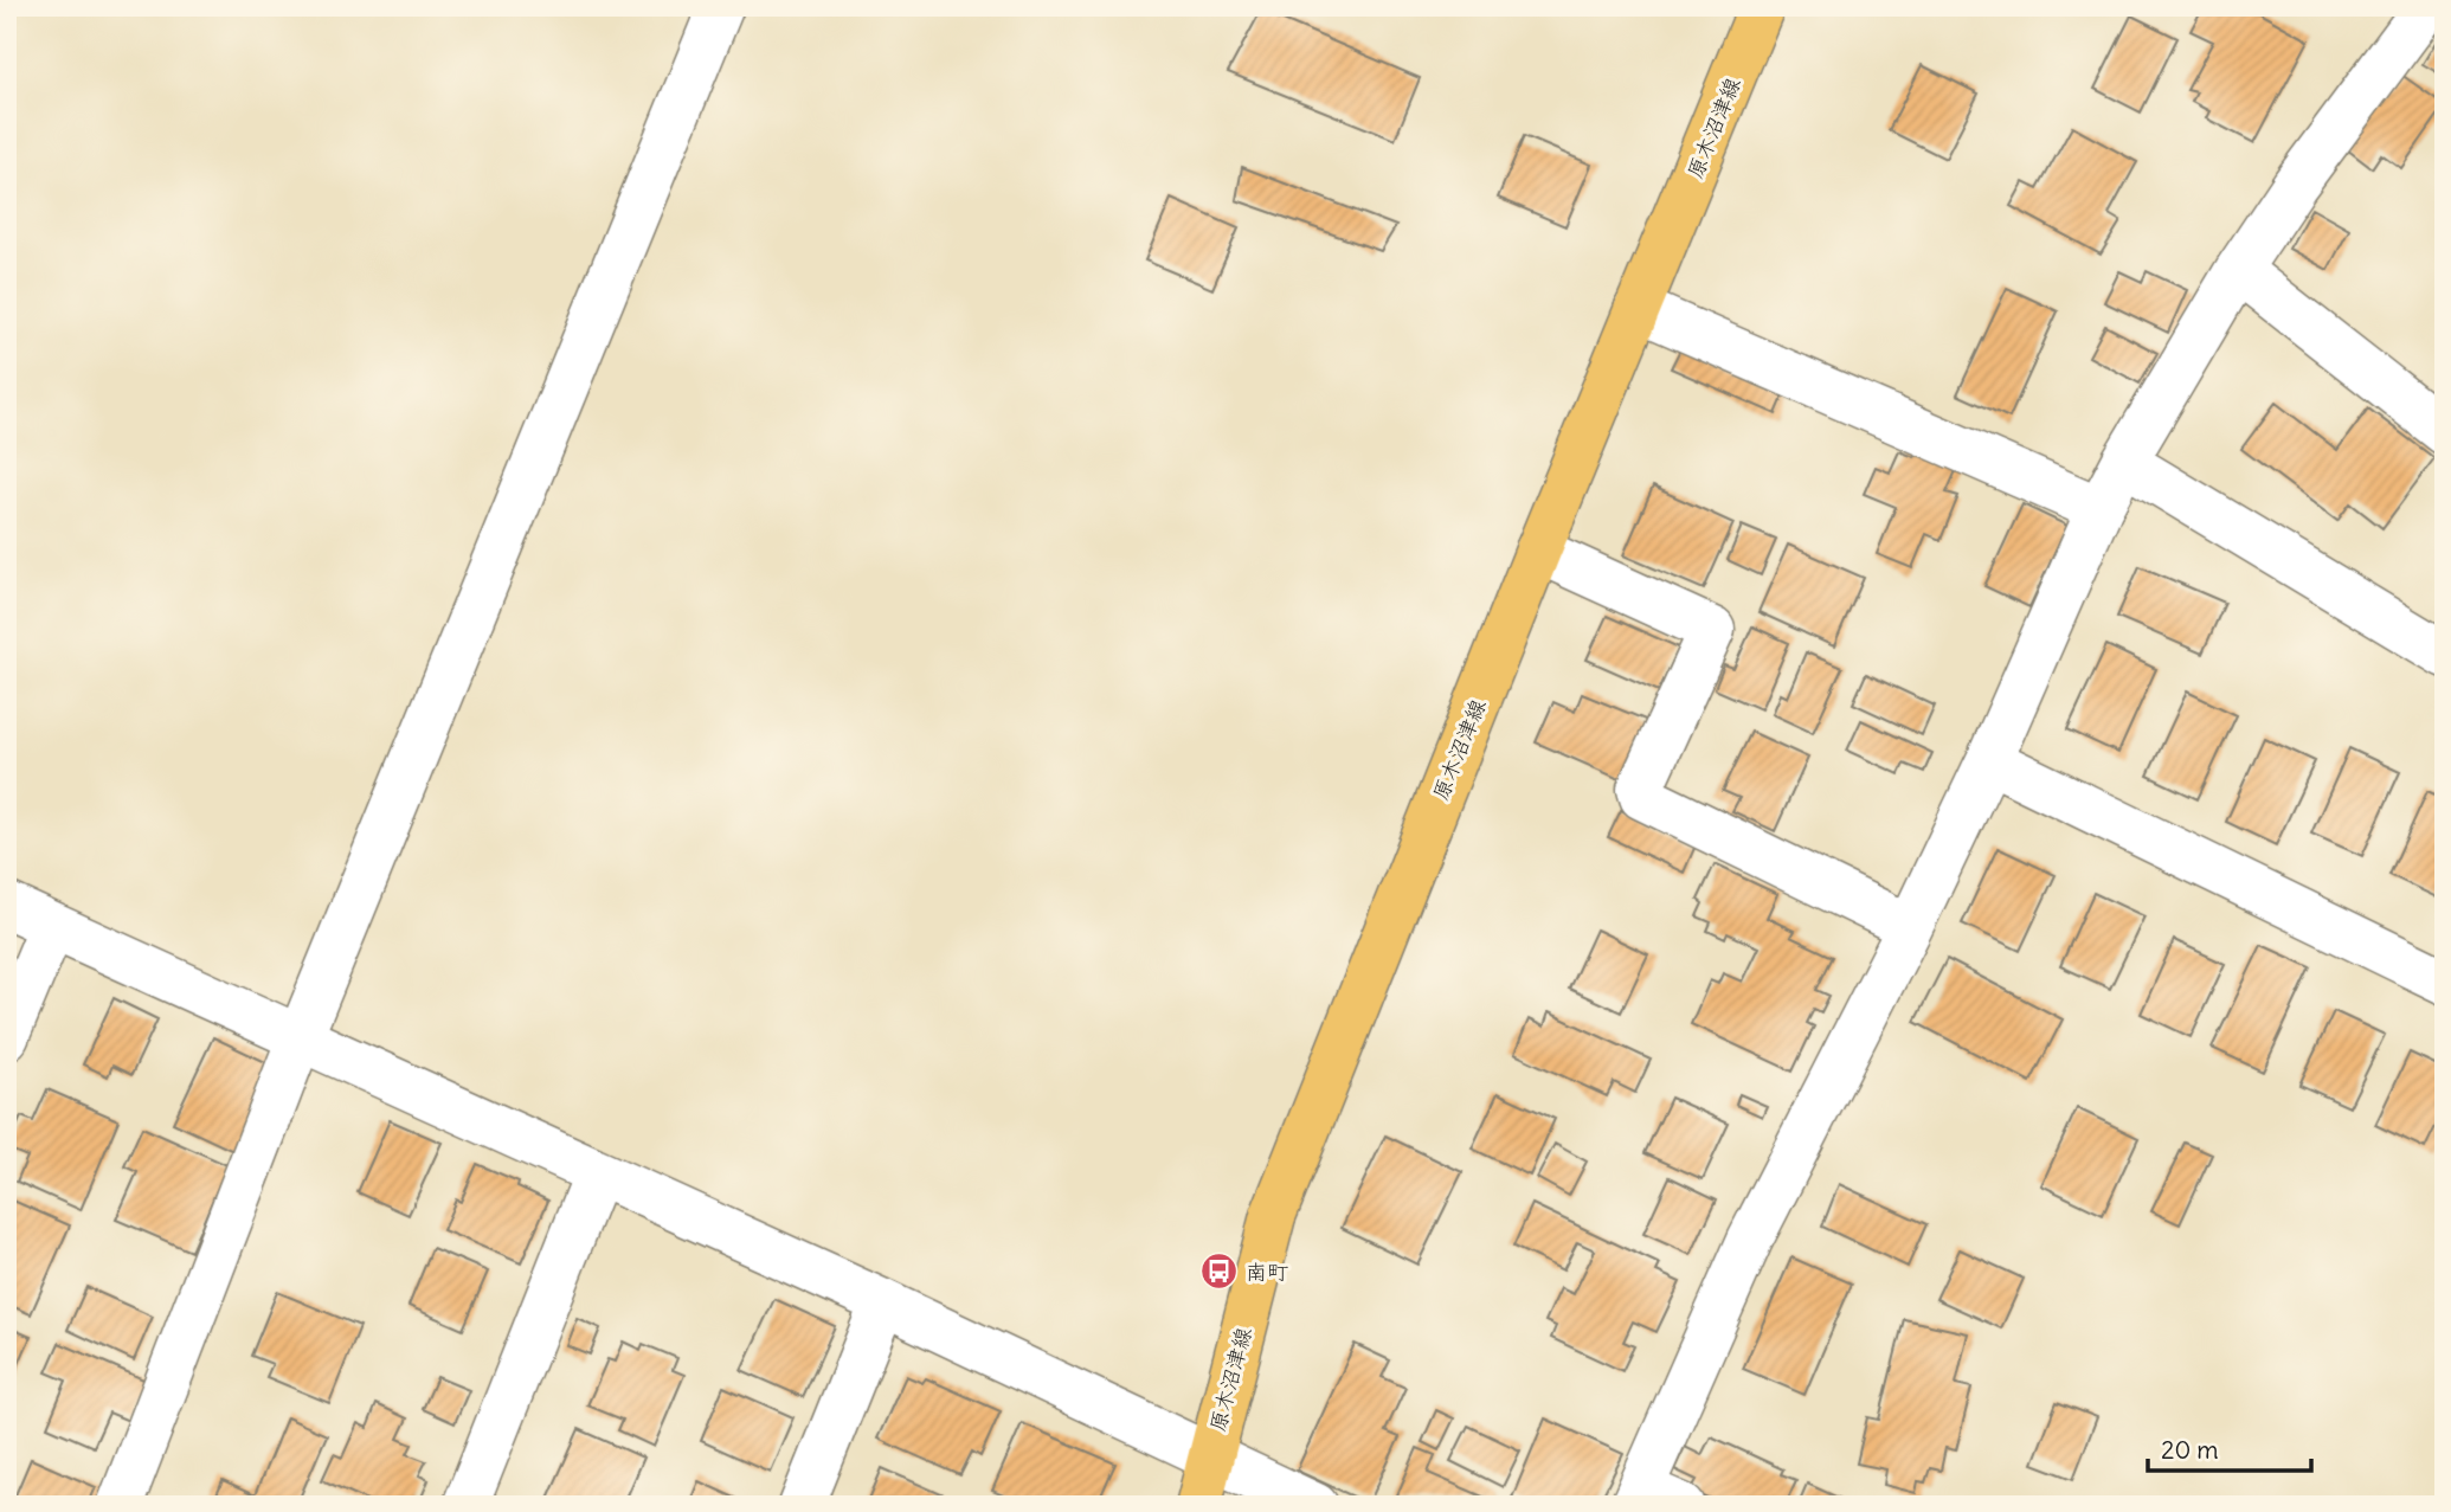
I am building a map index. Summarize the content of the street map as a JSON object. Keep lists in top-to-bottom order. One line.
{"streets":{"main road":["原木沼津線"]},"places":{"bus stop":["南町"]},"scale_bar":"20 m"}
